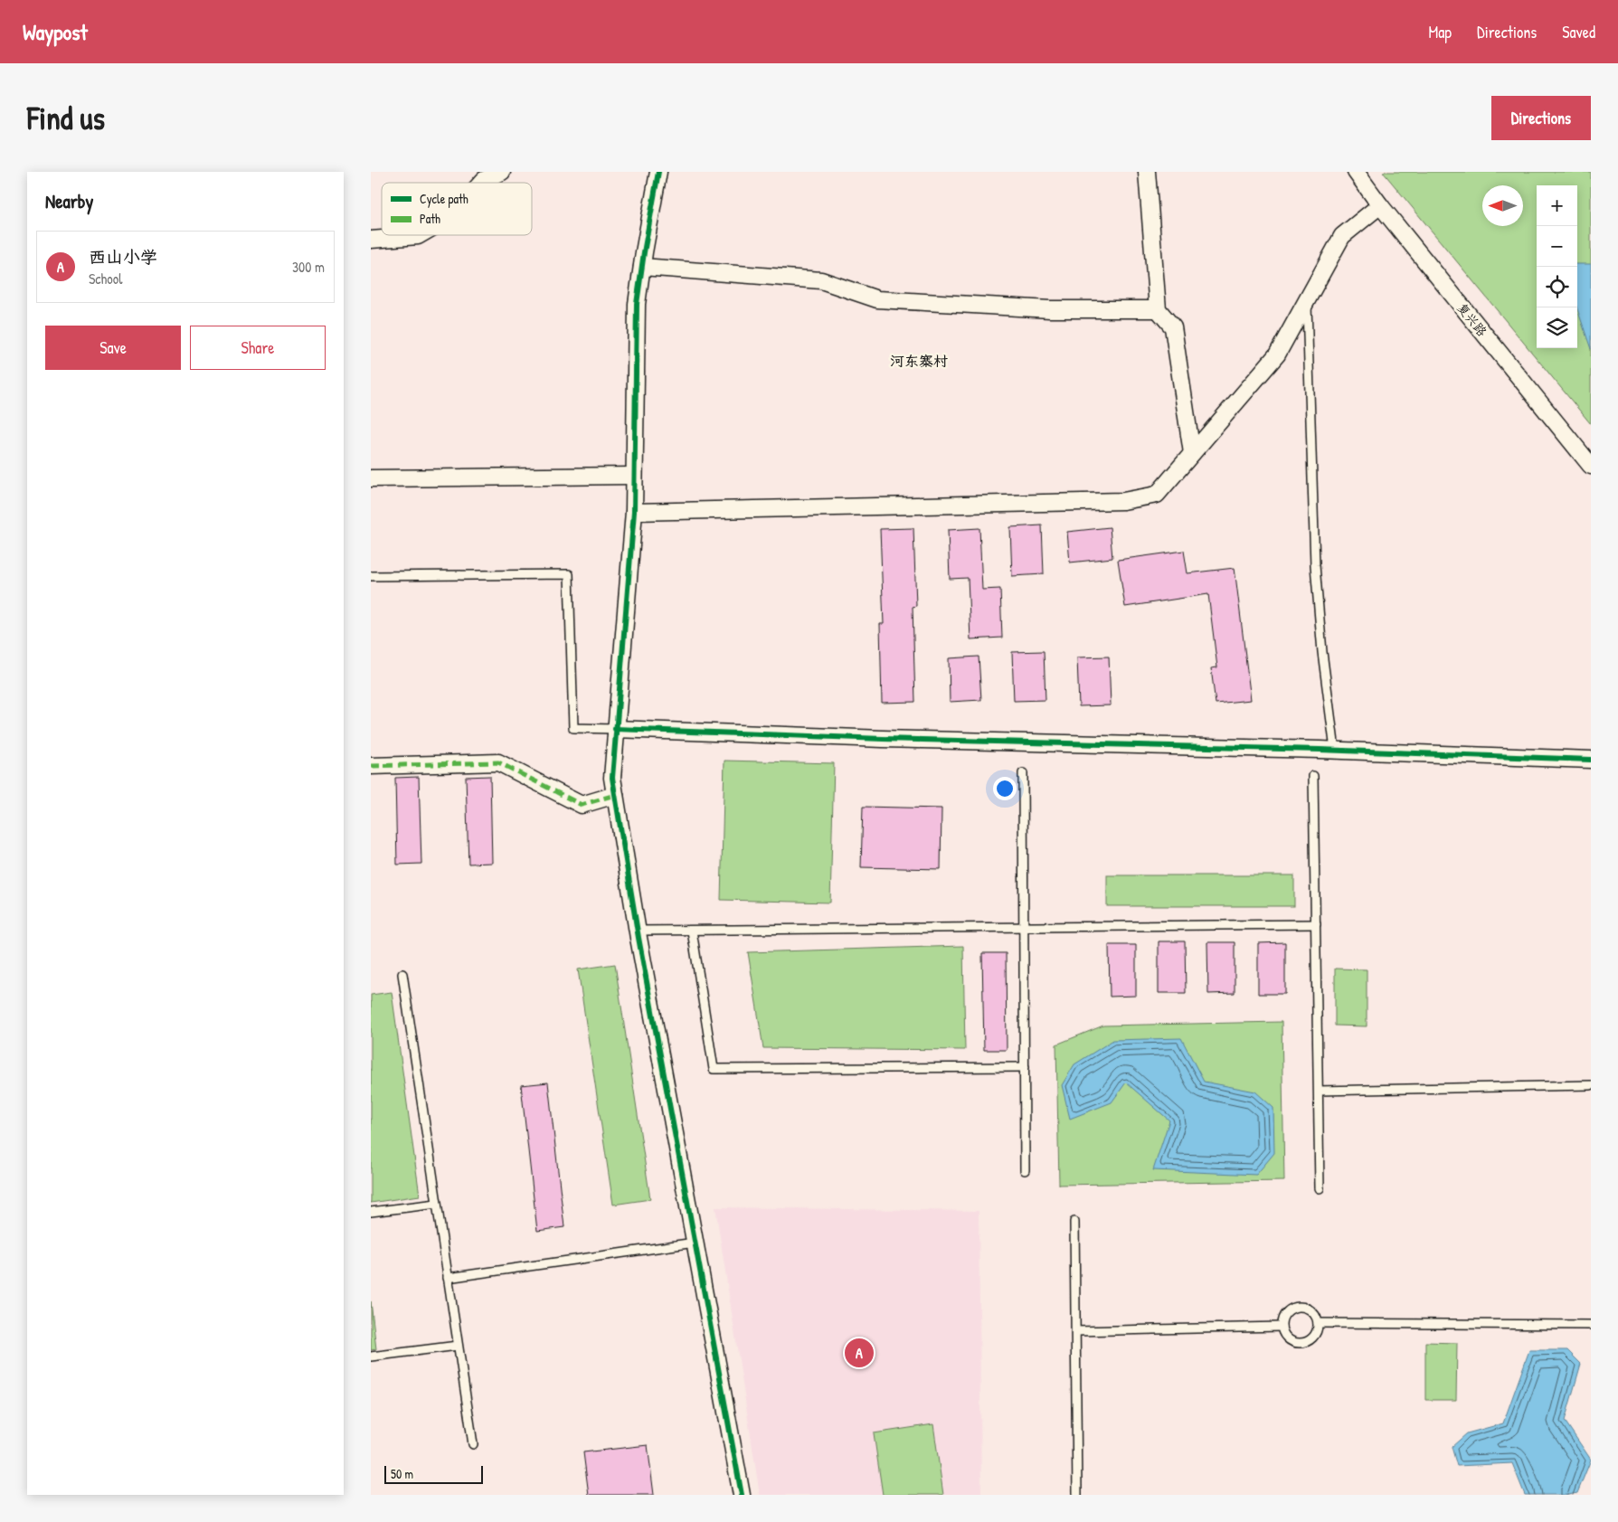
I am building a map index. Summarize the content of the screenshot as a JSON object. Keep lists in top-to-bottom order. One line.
{"streets":{"street":["复兴路"]},"districts":["河东寨村"],"legend":["Cycle path","Path"],"scale_bar":"50 m","north":"left","page":{"header":"Waypost","nav":["Map","Directions","Saved"],"buttons":["Directions",["Save","Share"]],"title":"Find us","heading":"Nearby","map_buttons":["+","−"],"list":[{"mark":"A","name":"西山小学","note":"School","value":"300 m"}],"pins":"A","scale":"50 m"}}
